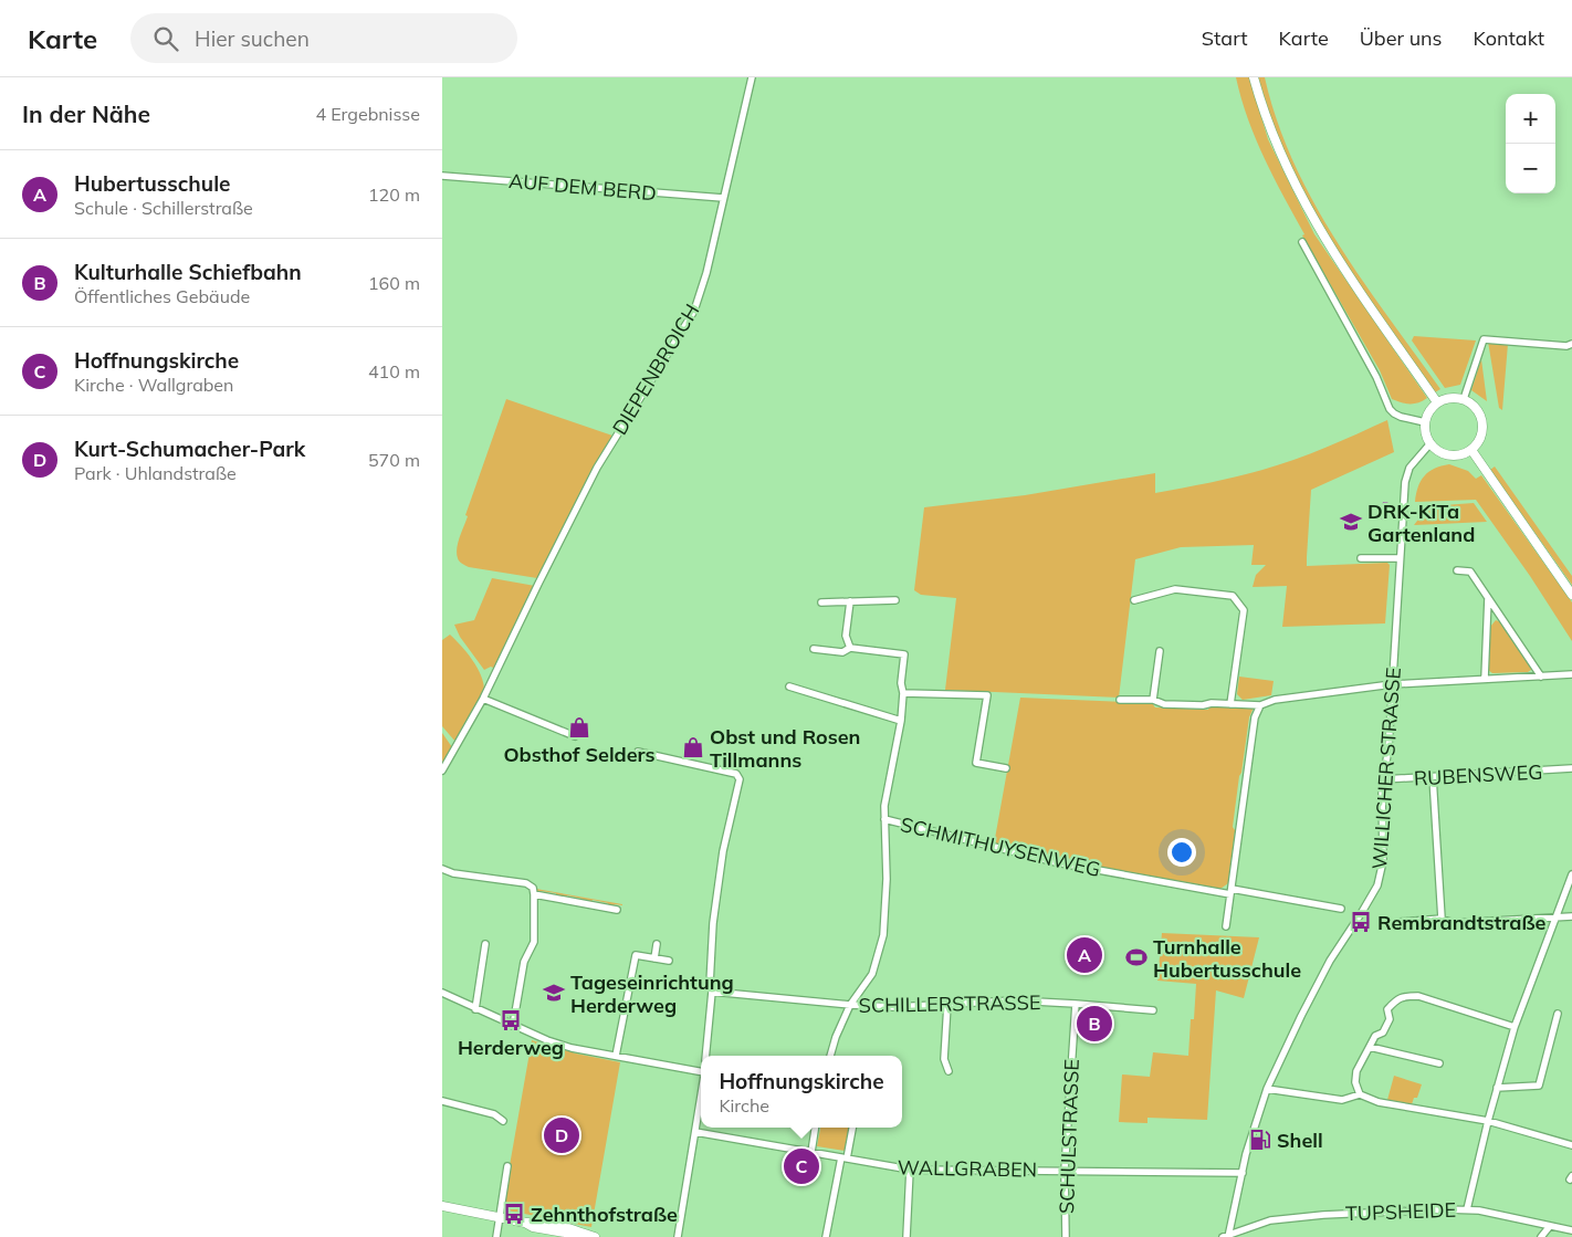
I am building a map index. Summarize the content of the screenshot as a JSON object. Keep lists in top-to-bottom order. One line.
{"streets":{"street":["AUF DEM BERD","DIEPENBROICH","WILLICHER STRASSE","RUBENSWEG","SCHMITHUYSENWEG","SCHILLERSTRASSE","SCHULSTRASSE","WALLGRABEN","TUPSHEIDE"]},"crossings":[["AUF DEM BERD","DIEPENBROICH"],["WILLICHER STRASSE","RUBENSWEG"],["WILLICHER STRASSE","WALLGRABEN"],["WILLICHER STRASSE","TUPSHEIDE"],["SCHILLERSTRASSE","SCHULSTRASSE"],["SCHULSTRASSE","WALLGRABEN"]],"places":{"school or university":["DRK-KiTa Gartenland","Tageseinrichtung Herderweg"],"shop":["Obsthof Selders","Obst und Rosen Tillmanns"],"bus stop":["Rembrandtstraße","Herderweg","Zehnthofstraße"],"sports":["Turnhalle Hubertusschule"],"fuel station":["Shell"]},"page":{"header":"Karte","search":"Hier suchen","nav":["Start","Karte","Über uns","Kontakt"],"heading":["In der Nähe","4 Ergebnisse"],"map_buttons":["+","−"],"list":[{"mark":"A","name":"Hubertusschule","note":"Schule · Schillerstraße","value":"120 m"},{"mark":"B","name":"Kulturhalle Schiefbahn","note":"Öffentliches Gebäude","value":"160 m"},{"mark":"C","name":"Hoffnungskirche","note":"Kirche · Wallgraben","value":"410 m"},{"mark":"D","name":"Kurt-Schumacher-Park","note":"Park · Uhlandstraße","value":"570 m"}],"pins":["A","B","D","C"],"popup":["Hoffnungskirche","Kirche"]}}
